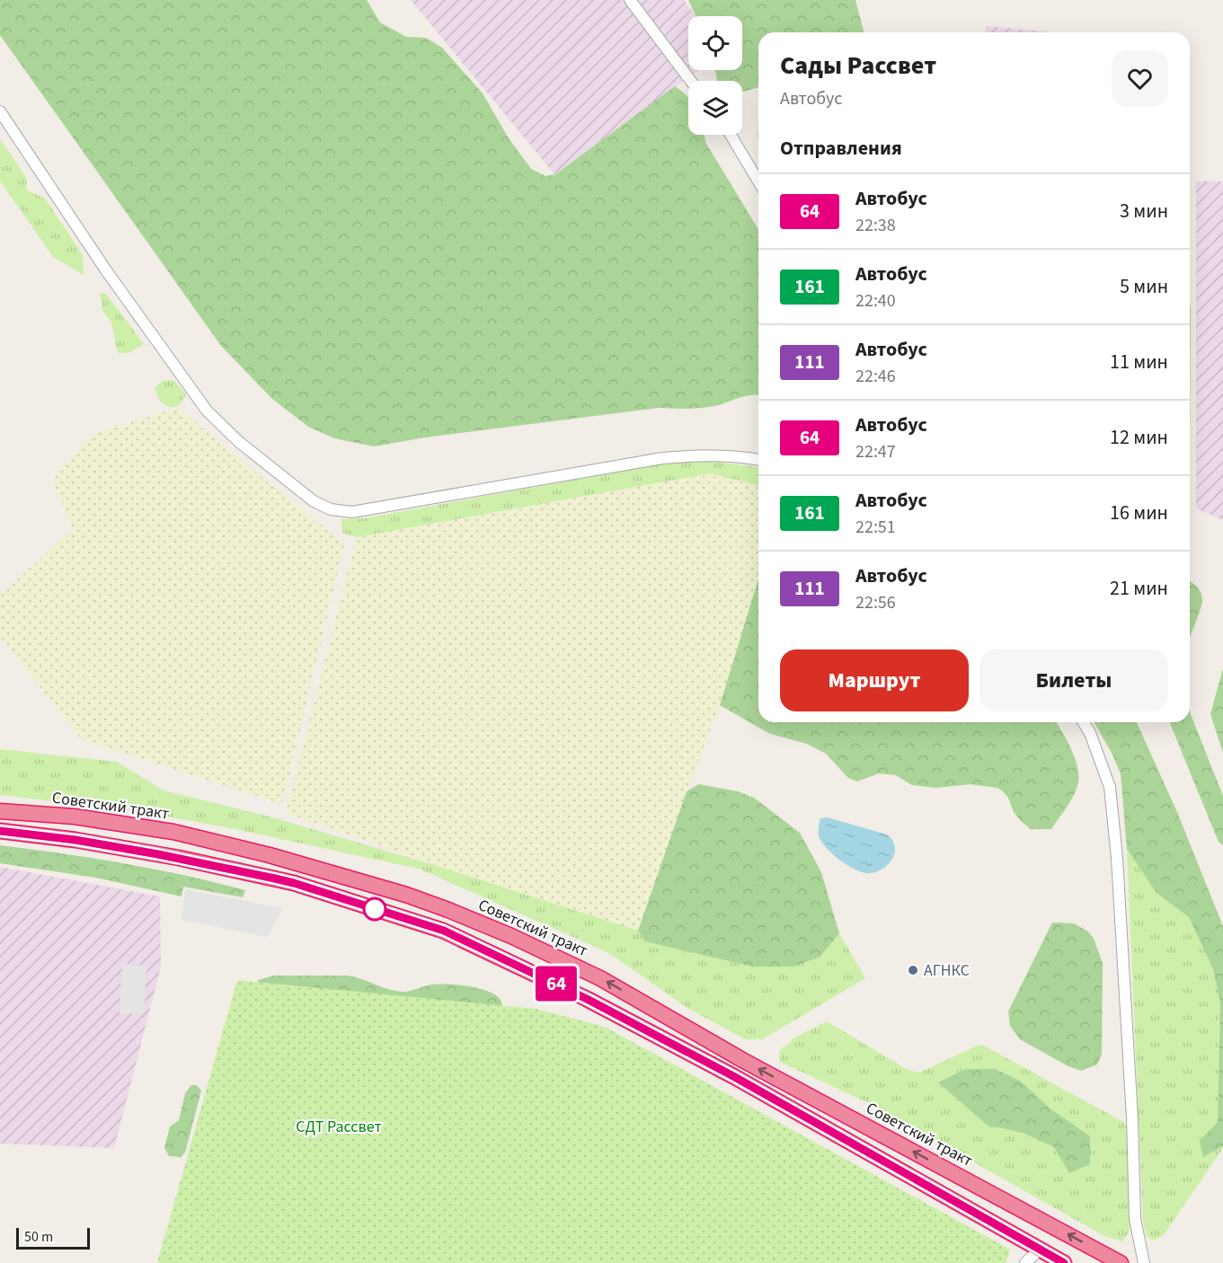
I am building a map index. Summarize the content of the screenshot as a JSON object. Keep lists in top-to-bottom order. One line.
{"streets":{"highway":["Советский тракт"]},"parks":["СДТ Рассвет"],"places":["АГНКС"],"lines":["bus line 64"],"scale_bar":"50 m","page":{"on_map":"64","heading":[["Сады Рассвет","Автобус"],"Отправления"],"list":[{"mark":"64","name":"Автобус","note":"22:38","value":"3 мин"},{"mark":"161","name":"Автобус","note":"22:40","value":"5 мин"},{"mark":"111","name":"Автобус","note":"22:46","value":"11 мин"},{"mark":"64","name":"Автобус","note":"22:47","value":"12 мин"},{"mark":"161","name":"Автобус","note":"22:51","value":"16 мин"},{"mark":"111","name":"Автобус","note":"22:56","value":"21 мин"}],"buttons":["Маршрут","Билеты"],"scale":"50 m"}}
